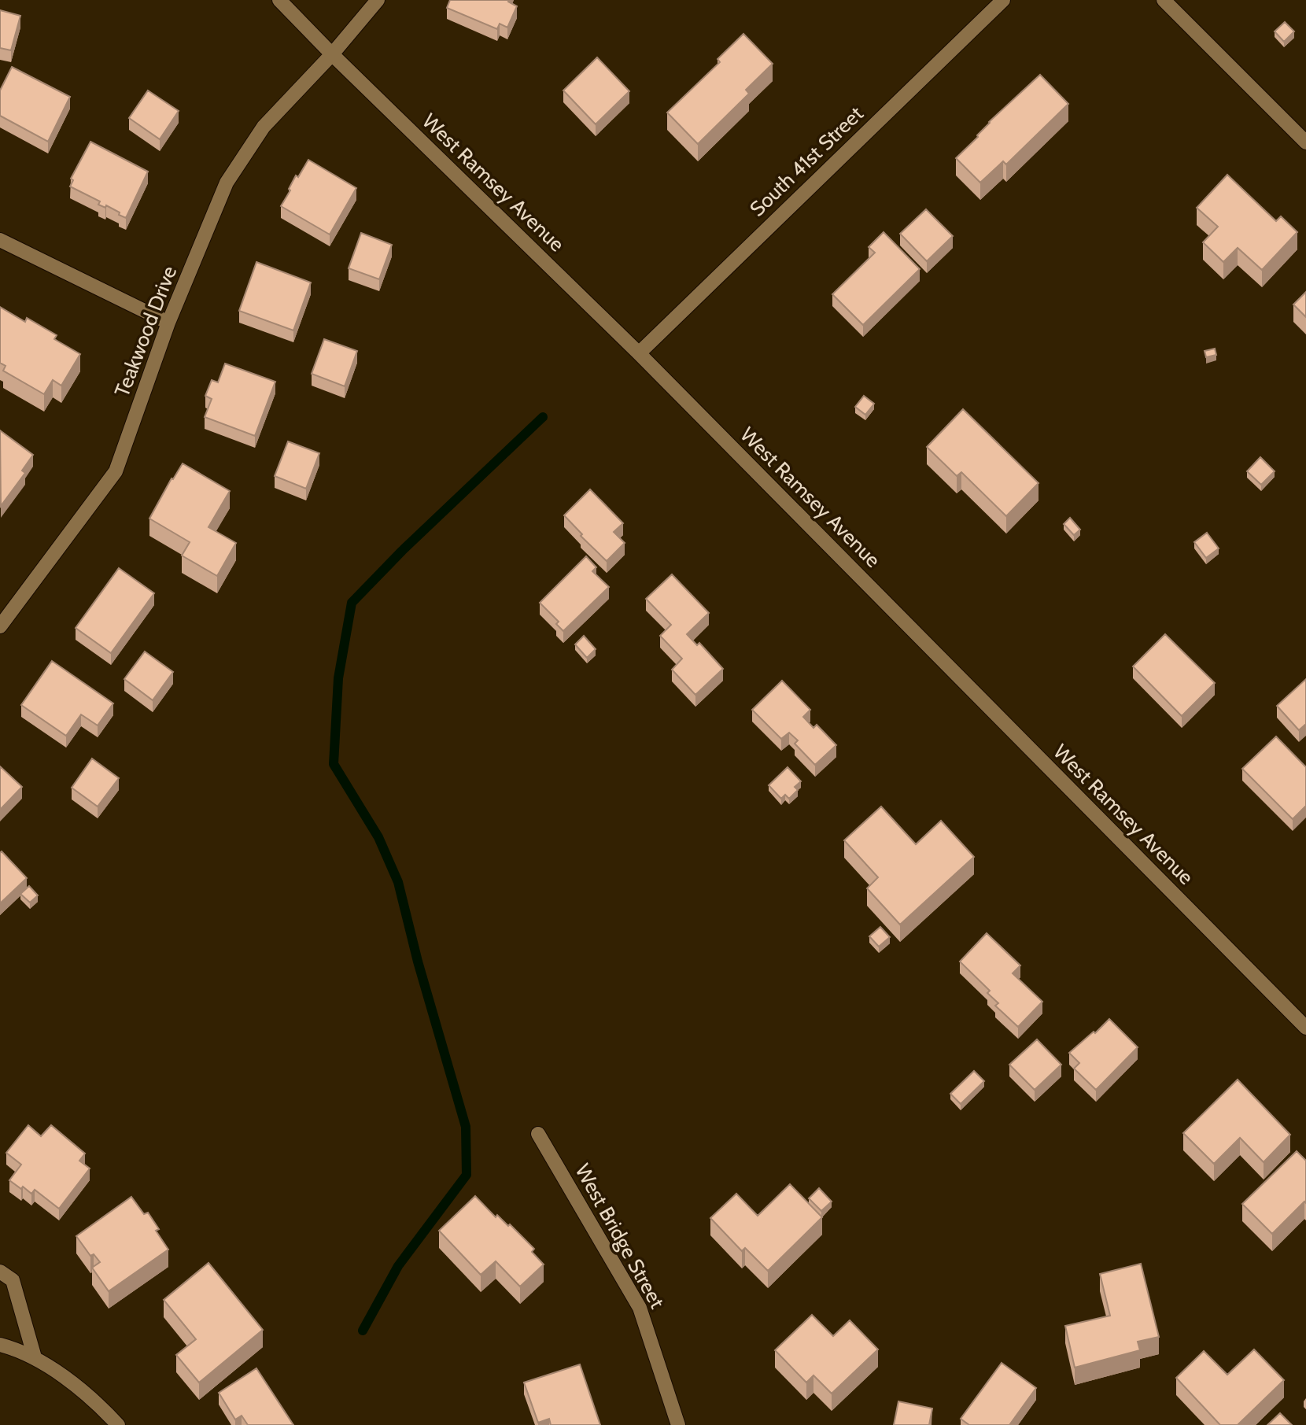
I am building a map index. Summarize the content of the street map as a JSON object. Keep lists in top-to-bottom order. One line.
{"streets":{"street":["South 41st Street","West Ramsey Avenue","Teakwood Drive","West Bridge Street"]},"crossings":[["South 41st Street","West Ramsey Avenue"],["West Ramsey Avenue","Teakwood Drive"]]}
